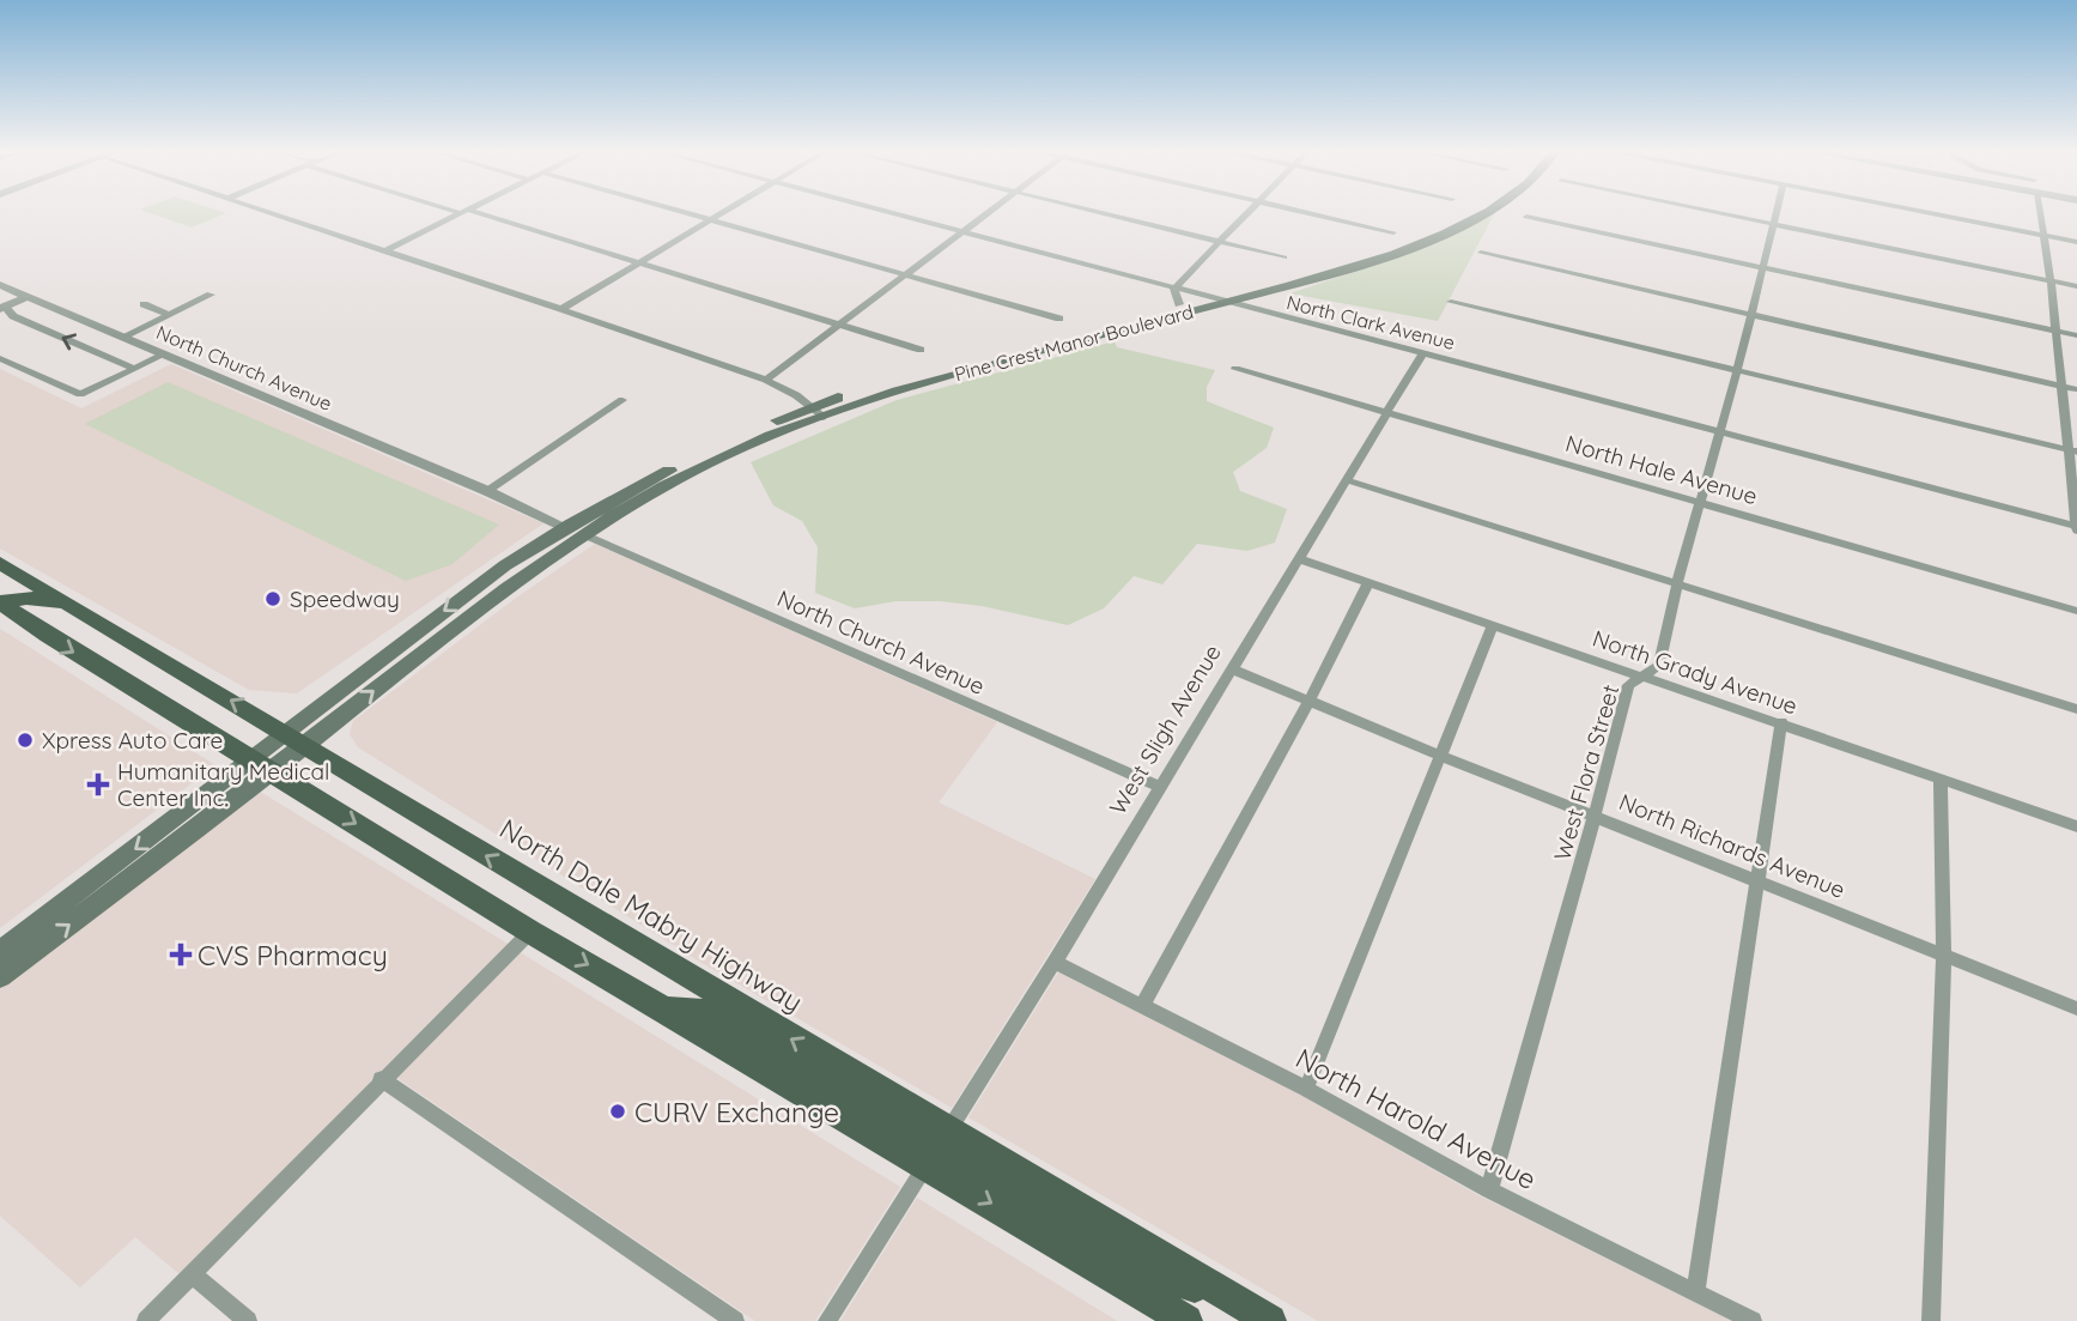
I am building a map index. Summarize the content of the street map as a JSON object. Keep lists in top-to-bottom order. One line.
{"streets":{"main road":["Pine Crest Manor Boulevard","North Dale Mabry Highway"],"street":["North Clark Avenue","North Church Avenue","North Hale Avenue","North Grady Avenue","West Sligh Avenue","West Flora Street","North Richards Avenue","North Harold Avenue"]},"crossings":[["North Clark Avenue","Pine Crest Manor Boulevard"],["North Clark Avenue","West Sligh Avenue"],["North Clark Avenue","West Flora Street"],["Pine Crest Manor Boulevard","North Church Avenue"],["Pine Crest Manor Boulevard","North Dale Mabry Highway"],["North Church Avenue","West Sligh Avenue"],["North Hale Avenue","West Sligh Avenue"],["North Hale Avenue","West Flora Street"],["North Grady Avenue","West Sligh Avenue"],["North Grady Avenue","West Flora Street"],["West Sligh Avenue","North Richards Avenue"],["West Sligh Avenue","North Dale Mabry Highway"],["West Sligh Avenue","North Harold Avenue"],["West Flora Street","North Richards Avenue"],["West Flora Street","North Harold Avenue"]],"places":{"other":["Speedway","Xpress Auto Care","CURV Exchange"],"health":["Humanitary Medical Center Inc.","CVS Pharmacy"]}}
